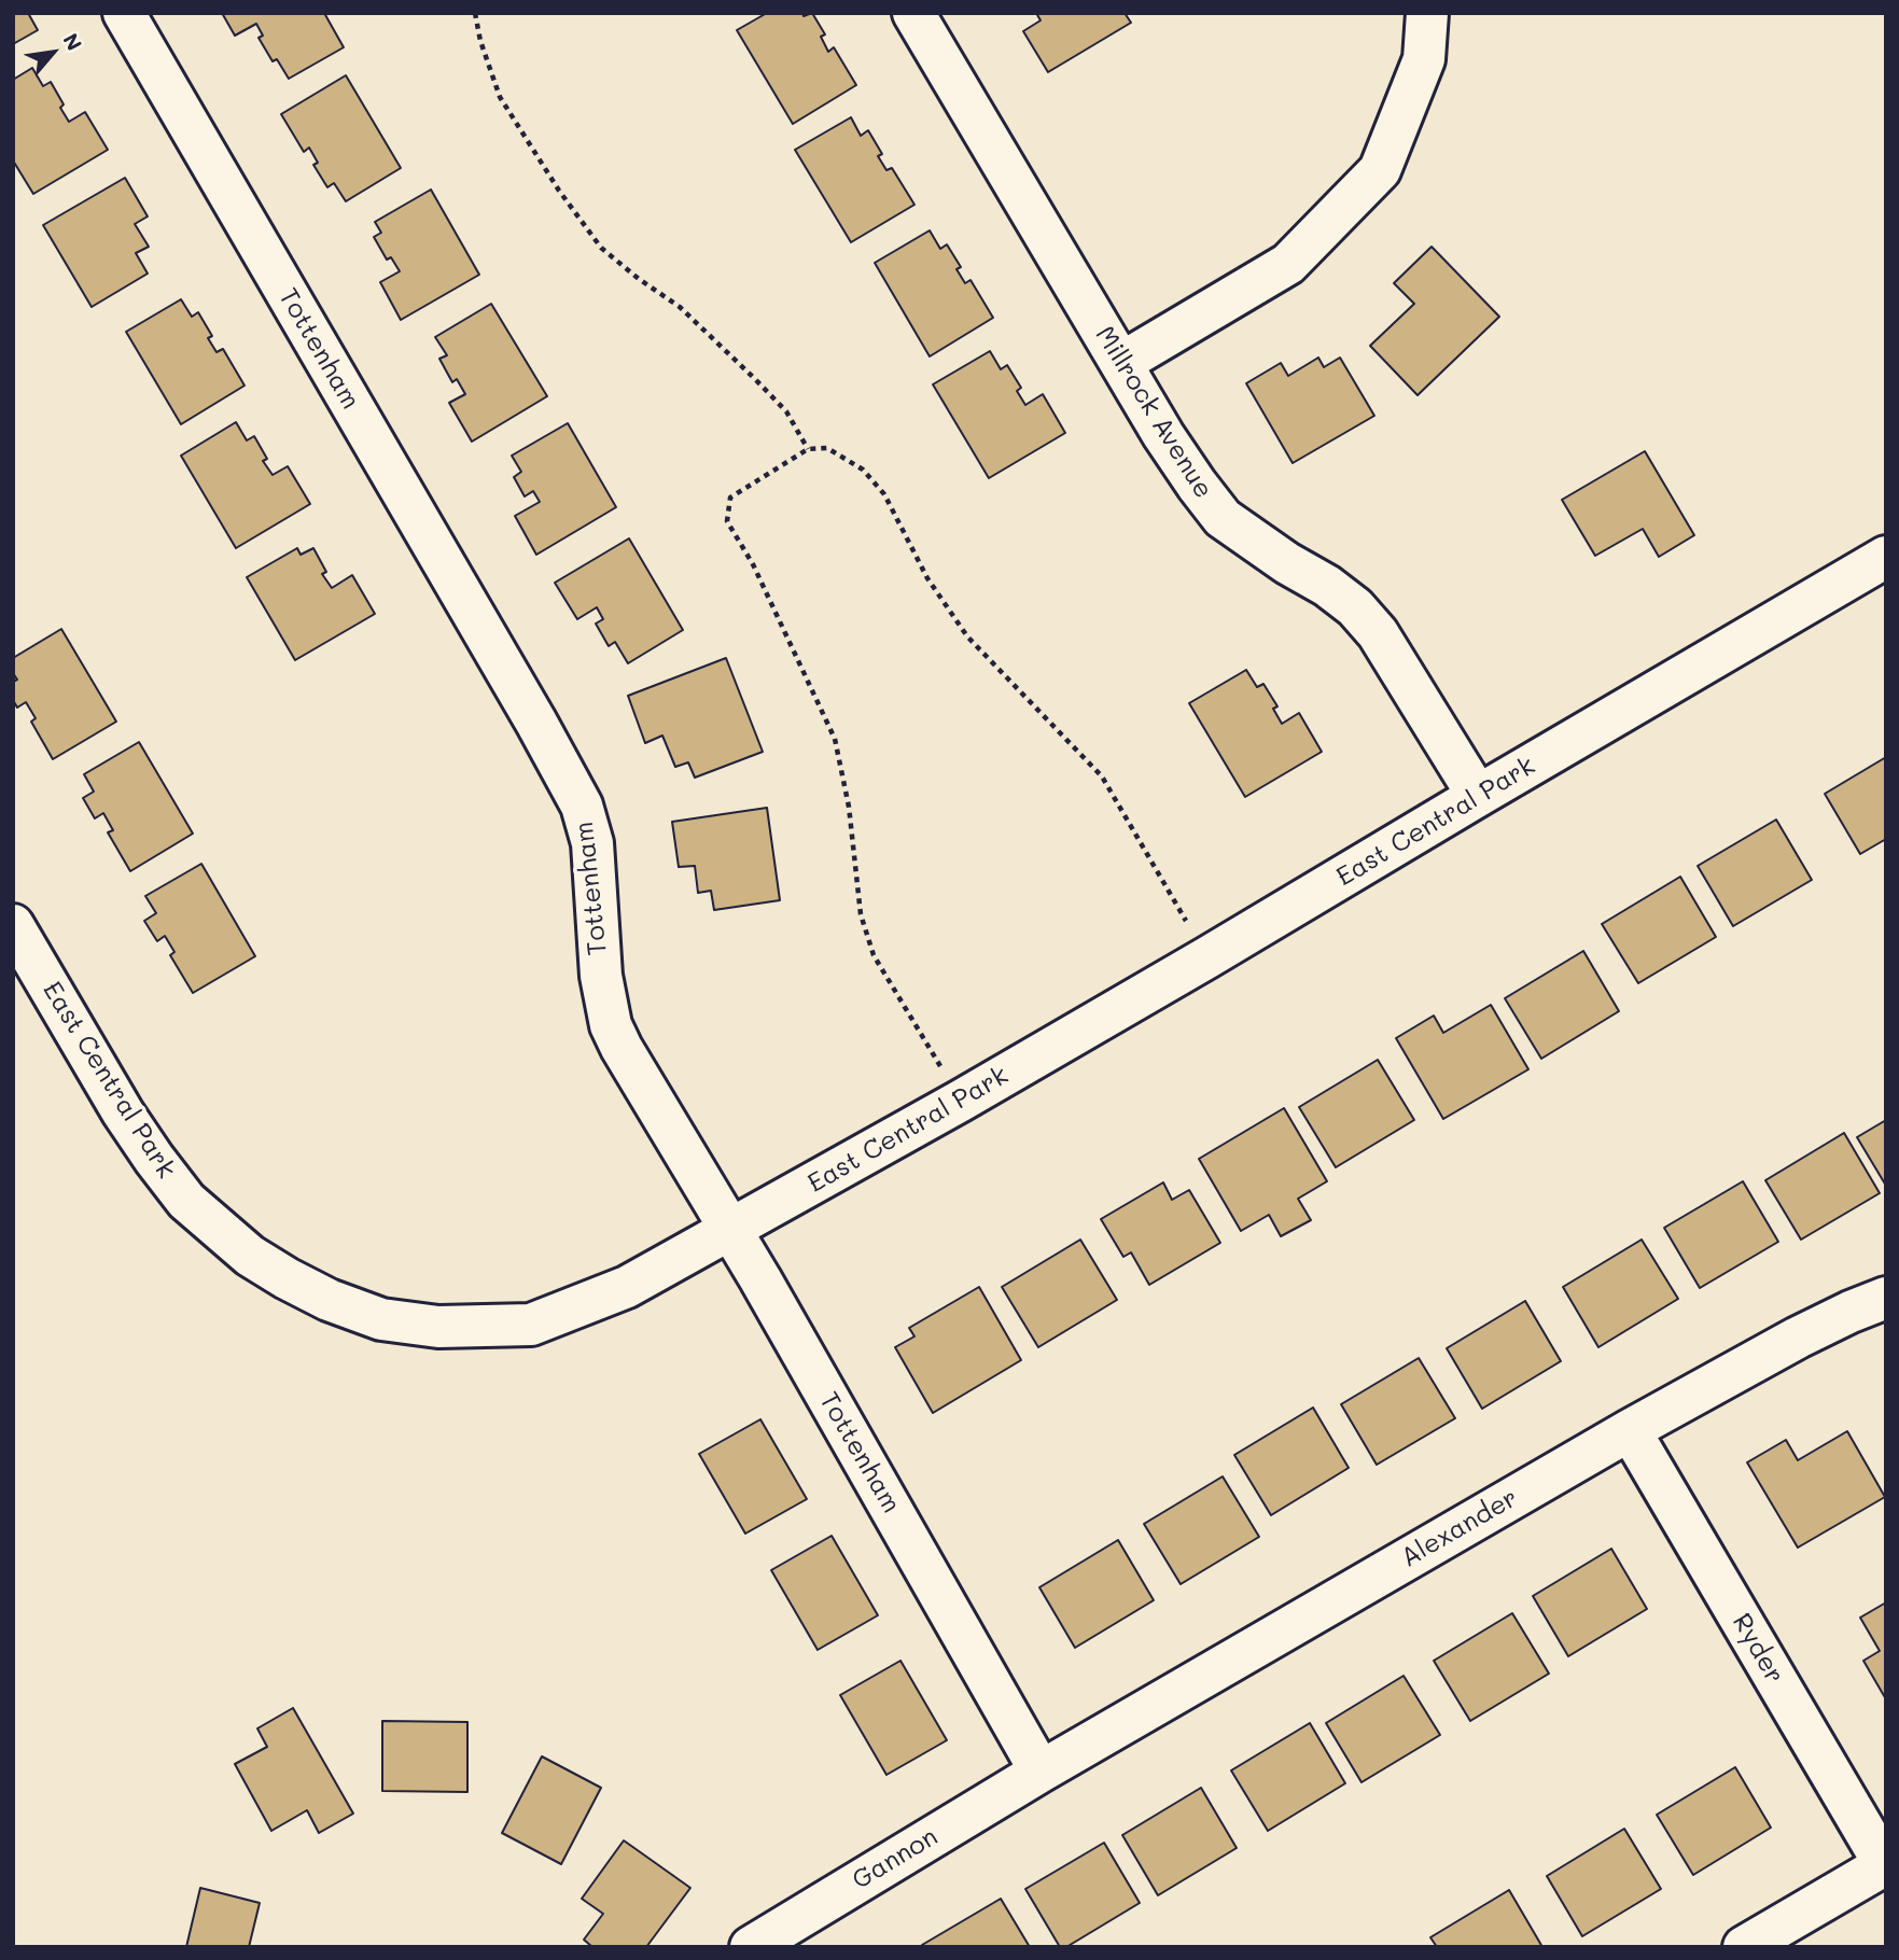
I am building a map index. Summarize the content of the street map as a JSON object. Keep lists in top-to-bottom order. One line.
{"streets":{"street":["Tottenham","Millrock Avenue","East Central Park","Alexander","Ryder","Gannon"]},"crossings":[["Tottenham","East Central Park"],["Tottenham","Alexander"],["Tottenham","Gannon"],["Millrock Avenue","East Central Park"],["Alexander","Ryder"],["Alexander","Gannon"]],"north":"top right"}
